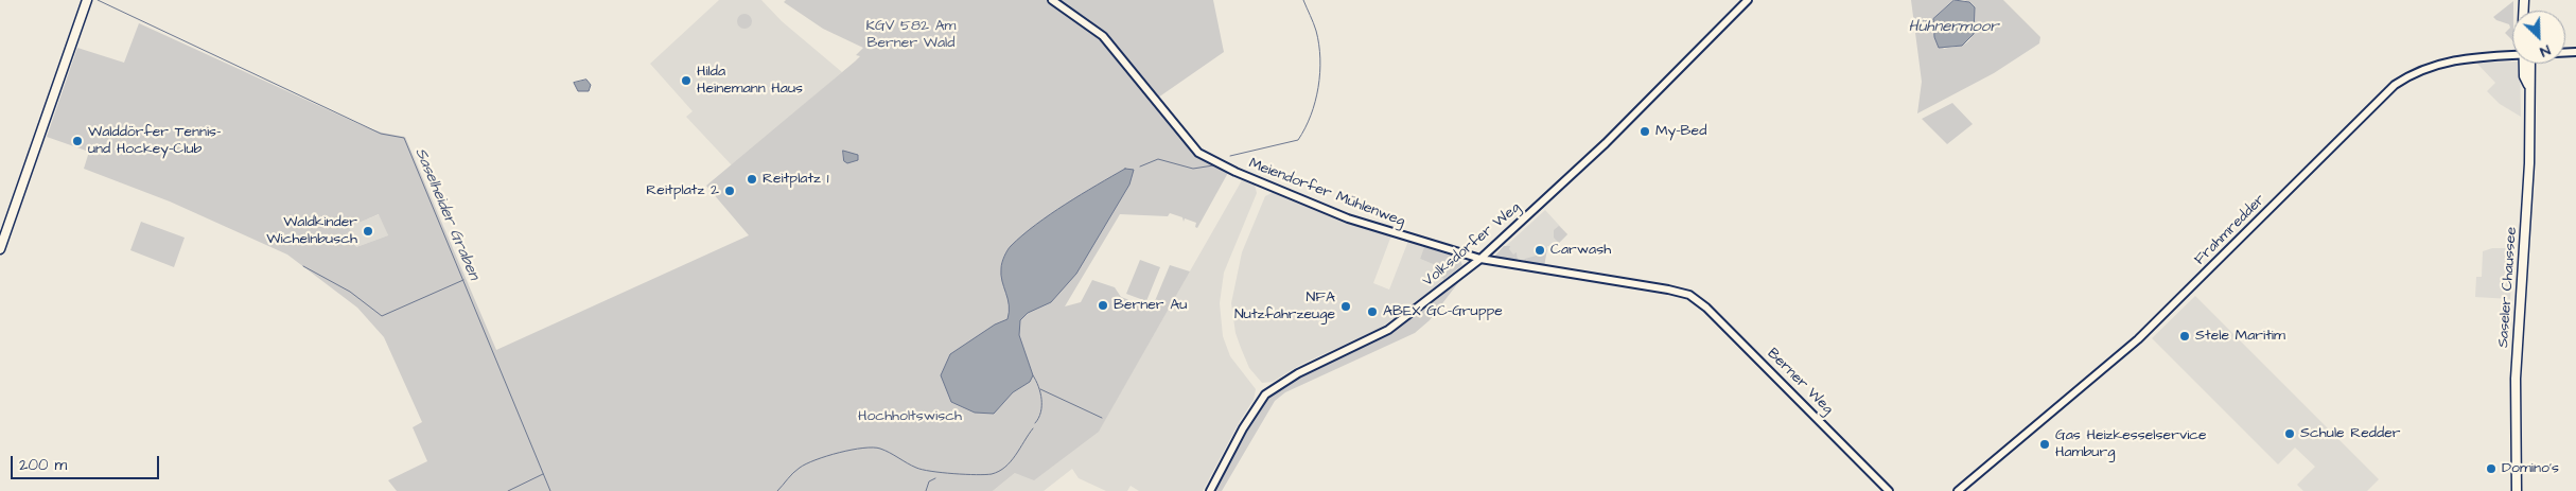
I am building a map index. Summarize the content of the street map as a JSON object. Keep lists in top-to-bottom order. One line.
{"streets":{"main road":["Saseler Chaussee"],"street":["Meiendorfer Mühlenweg","Frahmredder","Volksdorfer Weg","Berner Weg"]},"crossings":[["Meiendorfer Mühlenweg","Volksdorfer Weg"],["Meiendorfer Mühlenweg","Berner Weg"]],"water":["Hühnermoor","Saselheider Graben"],"parks":["KGV 582 Am Berner Wald","Hochholtswisch"],"places":["Hilda Heinemann Haus","My-Bed","Walddörfer Tennis- und Hockey-Club","Reitplatz 1","Reitplatz 2","Waldkinder Wichelnbusch","Carwash","Berner Au","NFA Nutzfahrzeuge","ABEX GC-Gruppe","Stele Maritim","Schule Redder","Gas Heizkesselservice Hamburg","Domino's"],"scale_bar":"200 m","north":"bottom right"}
